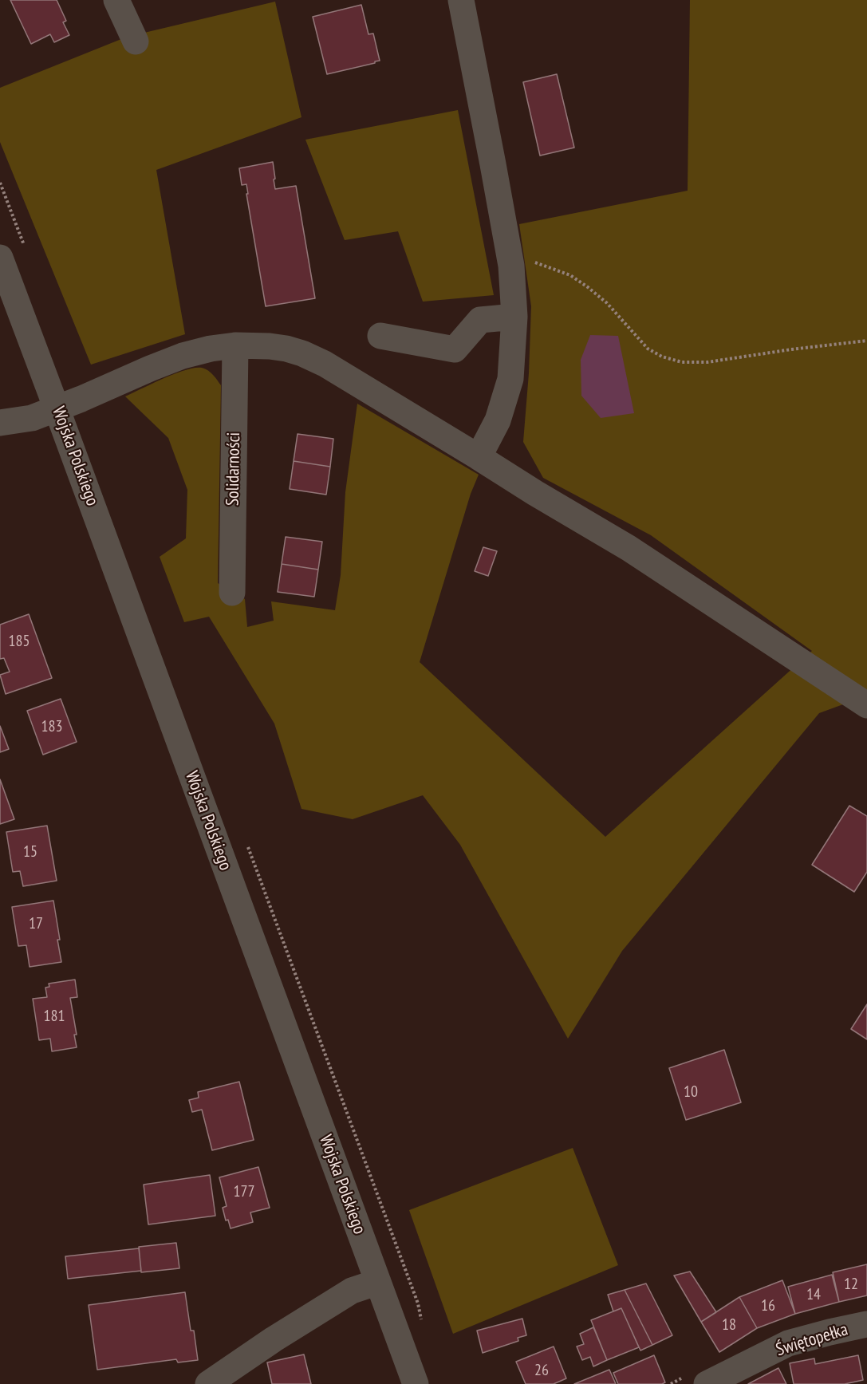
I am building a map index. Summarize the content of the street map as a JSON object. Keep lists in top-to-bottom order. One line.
{"streets":{"street":["Wojska Polskiego","Solidarności","Świętopełka"]},"house_numbers":["185","183","15","17","181","10","177","12","14","16","18","26"]}
